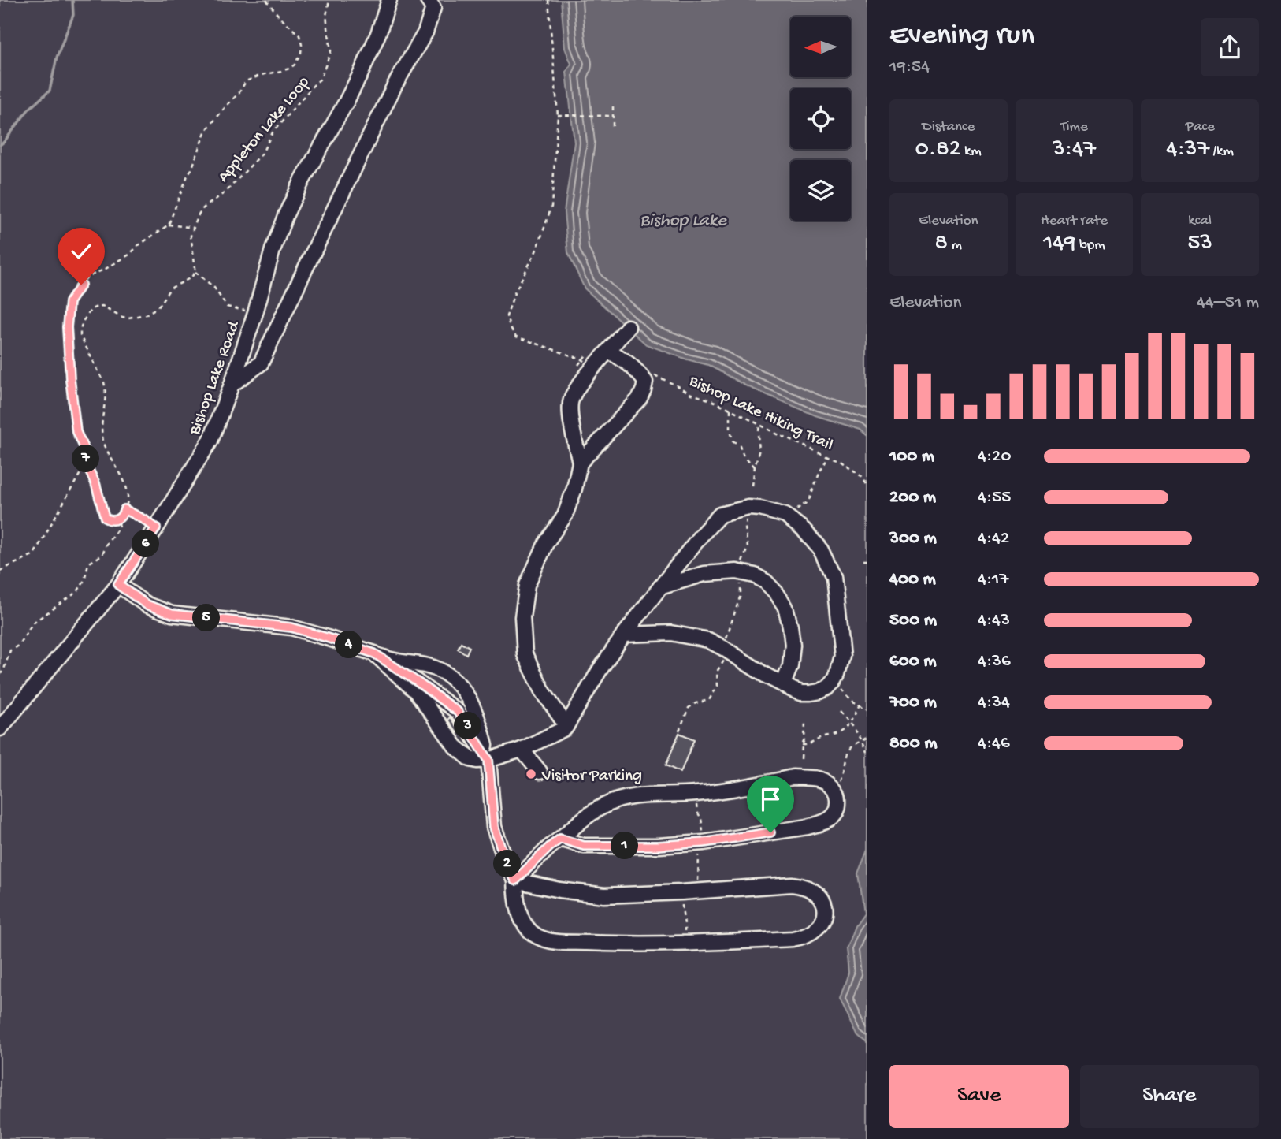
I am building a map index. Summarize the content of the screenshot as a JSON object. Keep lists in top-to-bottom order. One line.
{"streets":{"street":["Bishop Lake Road"],"path":["Appleton Lake Loop","Bishop Lake Hiking Trail"]},"water":["Bishop Lake"],"places":["Visitor Parking"],"north":"left","page":{"heading":["Evening run","19:54"],"stats":[["Distance","0.82 km"],["Time","3:47"],["Pace","4:37 /km"],["Elevation","8 m"],["Heart rate","149 bpm"],["kcal","53"]],"chart":["Elevation","44–51 m"],"list":[{"name":"100 m","note":"4:20"},{"name":"200 m","note":"4:55"},{"name":"300 m","note":"4:42"},{"name":"400 m","note":"4:17"},{"name":"500 m","note":"4:43"},{"name":"600 m","note":"4:36"},{"name":"700 m","note":"4:34"},{"name":"800 m","note":"4:46"}],"pins":["7","6","5","4","3","1","2"],"buttons":["Save","Share"]}}
